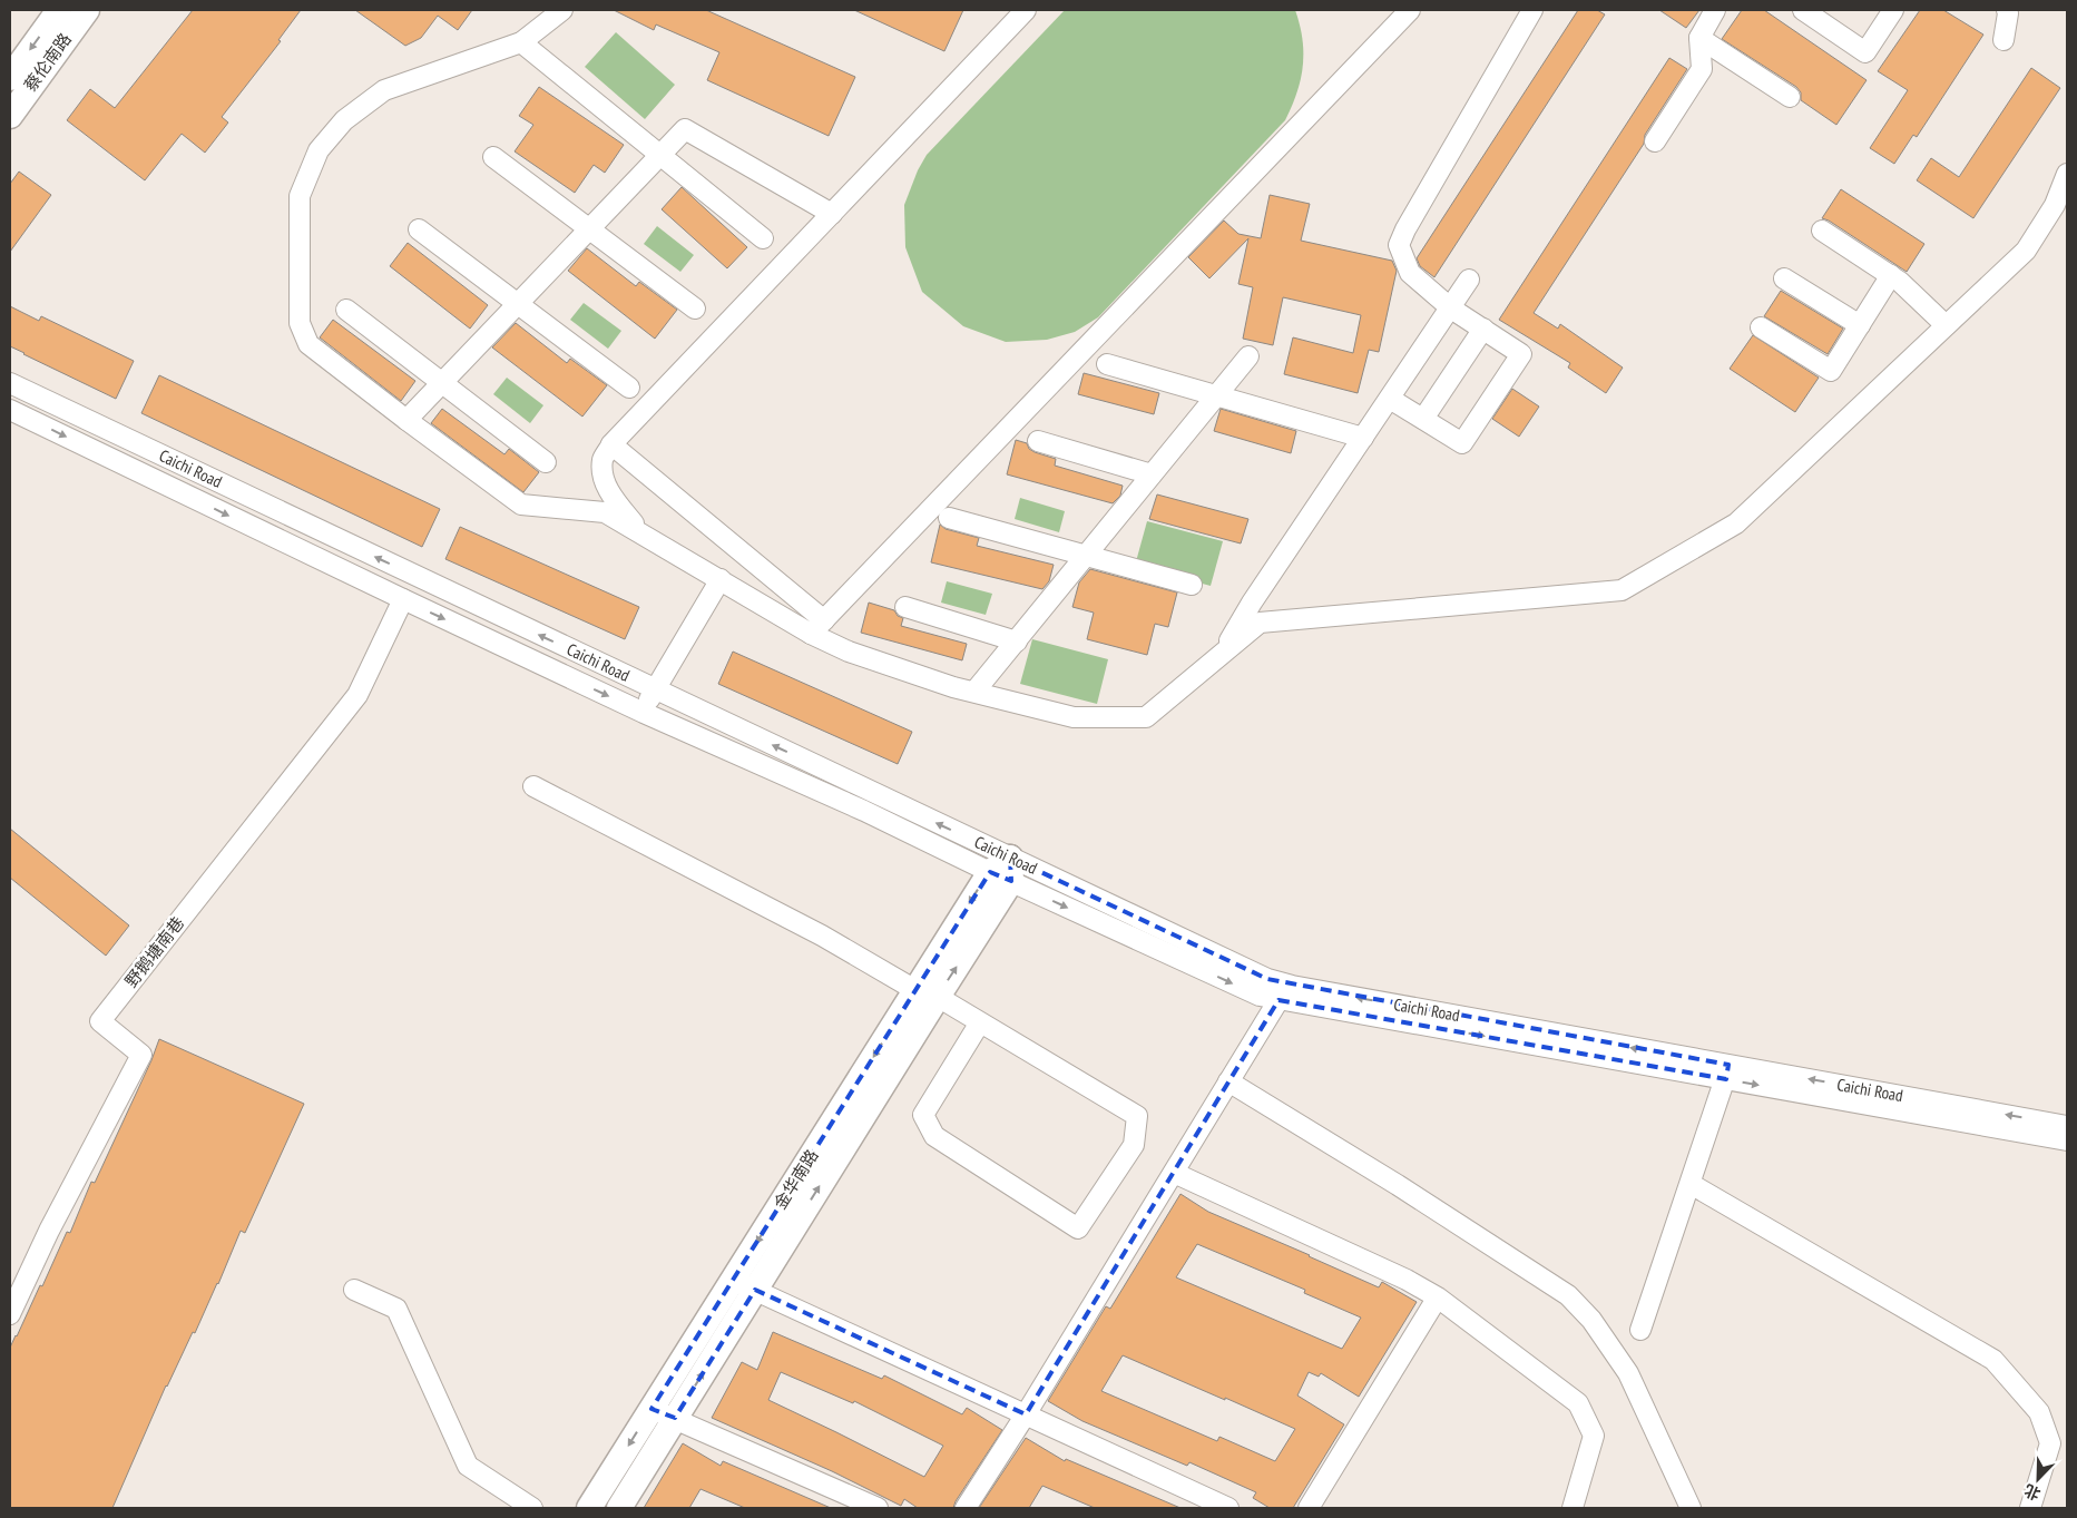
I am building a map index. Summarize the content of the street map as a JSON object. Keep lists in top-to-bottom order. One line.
{"streets":{"main road":["蔡伦南路","金华南路"],"street":["Caichi Road","野鹅塘南巷"]},"crossings":[["Caichi Road","野鹅塘南巷"],["Caichi Road","金华南路"]],"north":"bottom left"}
